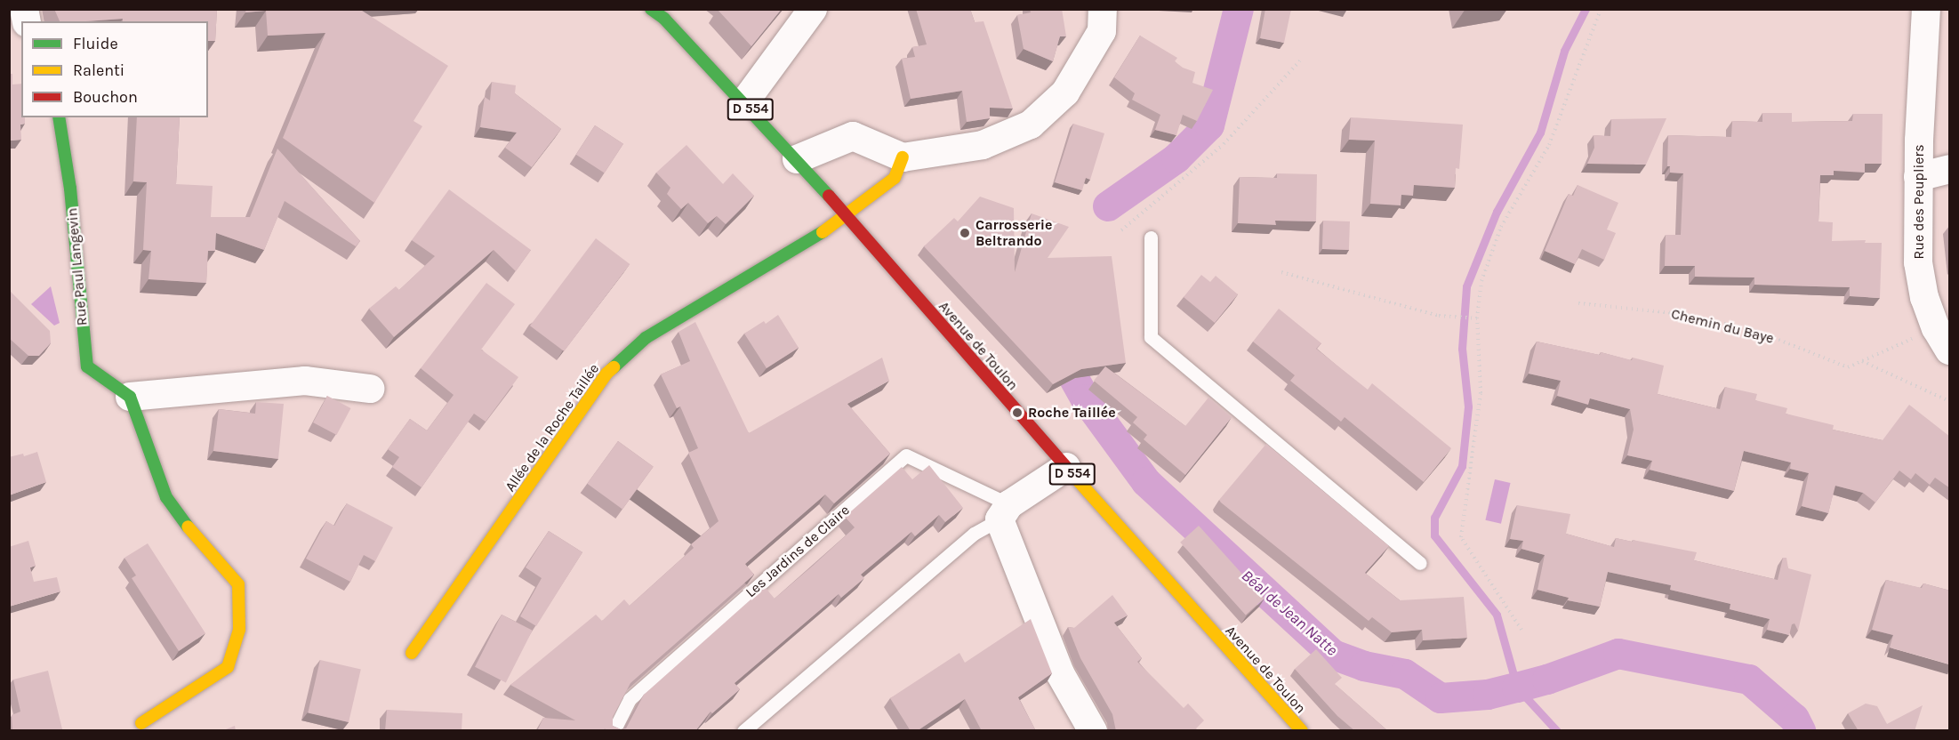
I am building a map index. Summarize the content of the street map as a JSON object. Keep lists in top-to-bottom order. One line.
{"streets":{"street":["D 554","Rue des Peupliers","Rue Paul Langevin","Avenue de Toulon","Allée de la Roche Taillée"],"lane":["Les Jardins de Claire"],"path":["Chemin du Baye"]},"crossings":[["Avenue de Toulon","Allée de la Roche Taillée"]],"water":["Béal de Jean Natte"],"places":["Carrosserie Beltrando","Roche Taillée"],"legend":["Fluide","Ralenti","Bouchon"]}
